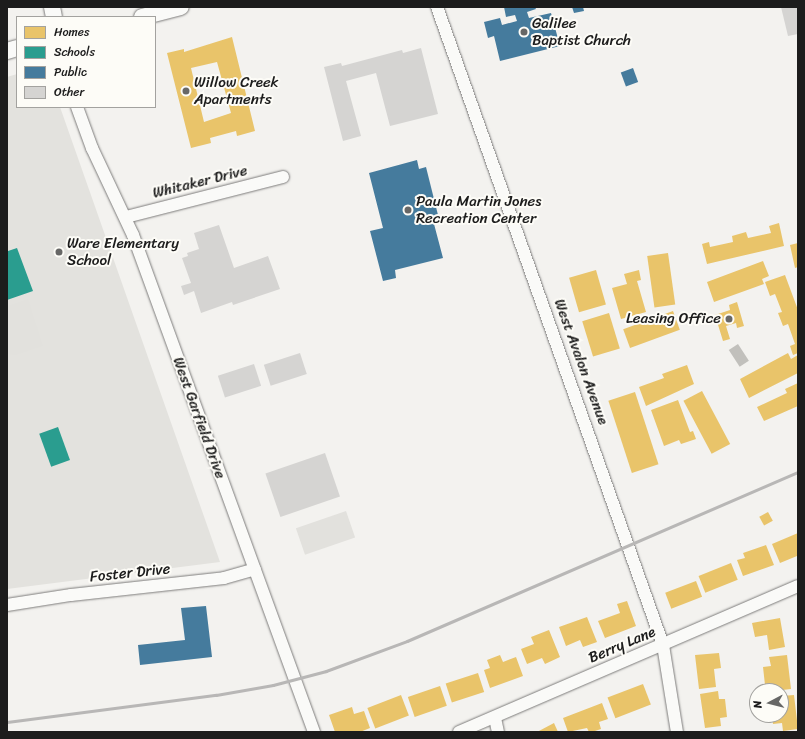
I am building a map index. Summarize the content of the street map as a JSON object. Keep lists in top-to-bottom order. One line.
{"streets":{"street":["Whitaker Drive","West Avalon Avenue","West Garfield Drive","Foster Drive","Berry Lane"]},"crossings":[["Whitaker Drive","West Garfield Drive"],["West Avalon Avenue","Berry Lane"],["West Garfield Drive","Foster Drive"]],"places":["Galilee Baptist Church","Willow Creek Apartments","Paula Martin Jones Recreation Center","Ware Elementary School","Leasing Office"],"legend":["Homes","Schools","Public","Other"],"north":"left"}
